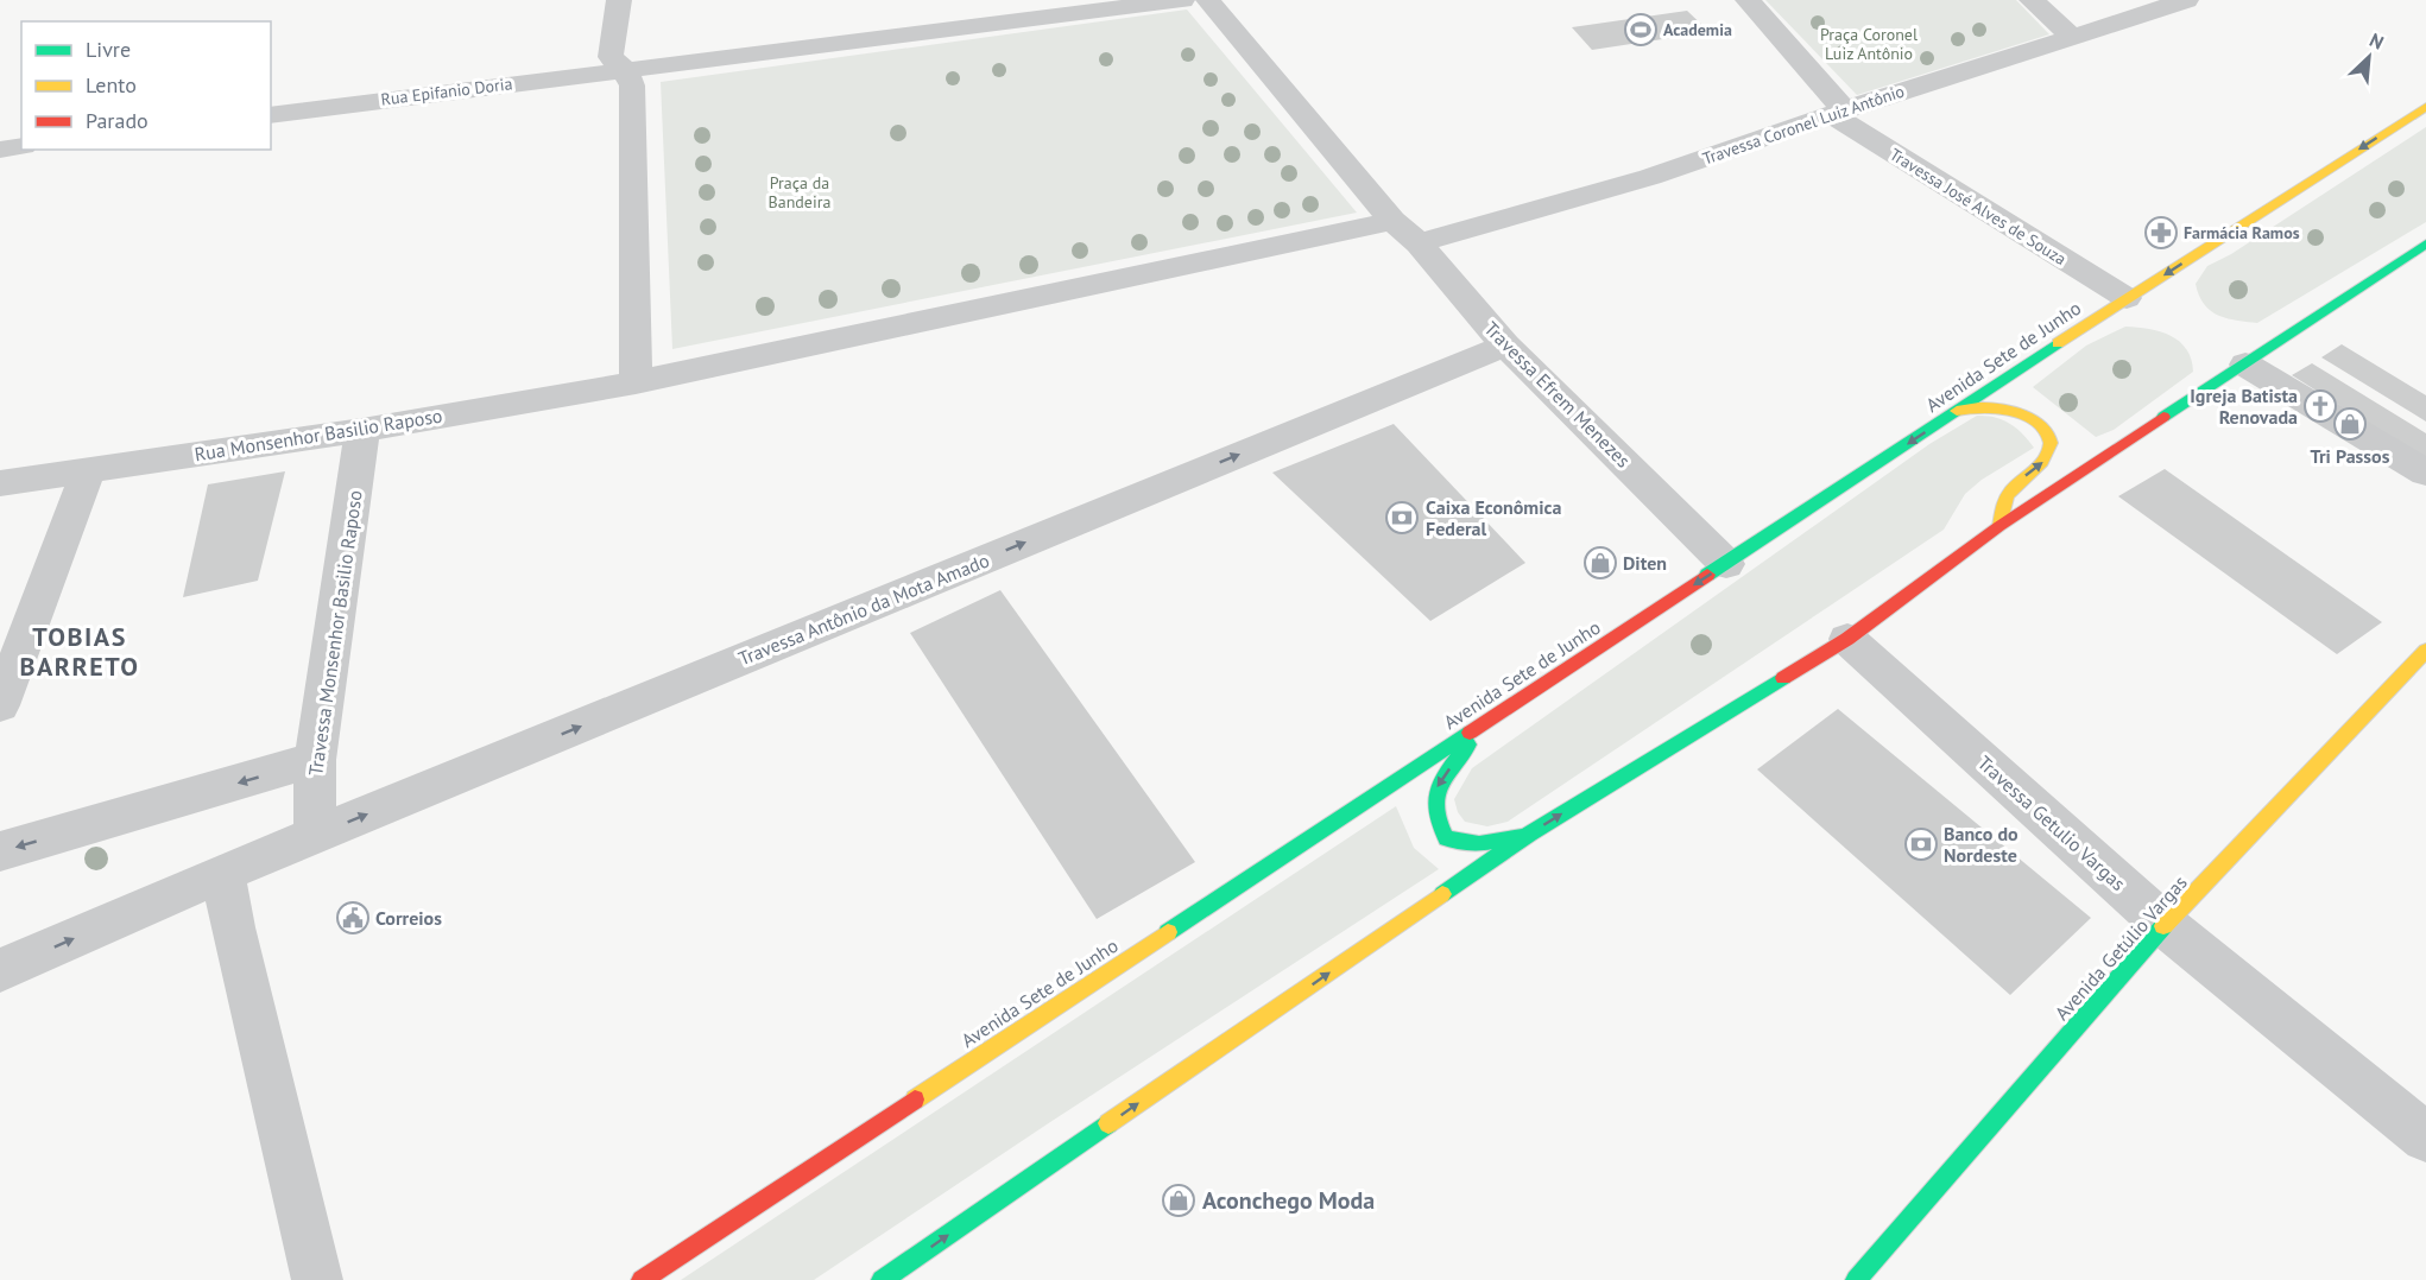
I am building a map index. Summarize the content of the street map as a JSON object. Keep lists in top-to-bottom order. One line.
{"streets":{"main road":["Avenida Sete de Junho","Avenida Getúlio Vargas"],"street":["Rua Epifanio Doria","Travessa Coronel Luiz Antônio","Travessa José Alves de Souza","Travessa Efrem Menezes","Rua Monsenhor Basilio Raposo","Travessa Antônio da Mota Amado","Travessa Monsenhor Basilio Raposo","Travessa Getulio Vargas"]},"crossings":[["Travessa Coronel Luiz Antônio","Travessa José Alves de Souza"],["Travessa Coronel Luiz Antônio","Travessa Efrem Menezes"],["Travessa José Alves de Souza","Avenida Sete de Junho"],["Avenida Sete de Junho","Travessa Efrem Menezes"],["Travessa Efrem Menezes","Travessa Antônio da Mota Amado"],["Rua Monsenhor Basilio Raposo","Travessa Monsenhor Basilio Raposo"],["Travessa Antônio da Mota Amado","Travessa Monsenhor Basilio Raposo"],["Travessa Getulio Vargas","Avenida Getúlio Vargas"]],"districts":["TOBIAS BARRETO"],"parks":["Praça Coronel Luiz Antônio","Praça da Bandeira"],"places":{"sports":["Academia"],"pharmacy":["Farmácia Ramos"],"church":["Igreja Batista Renovada"],"shop":["Tri Passos","Diten","Aconchego Moda"],"bank":["Caixa Econômica Federal","Banco do Nordeste"],"public building":["Correios"]},"legend":["Livre","Lento","Parado"],"north":"top right"}
